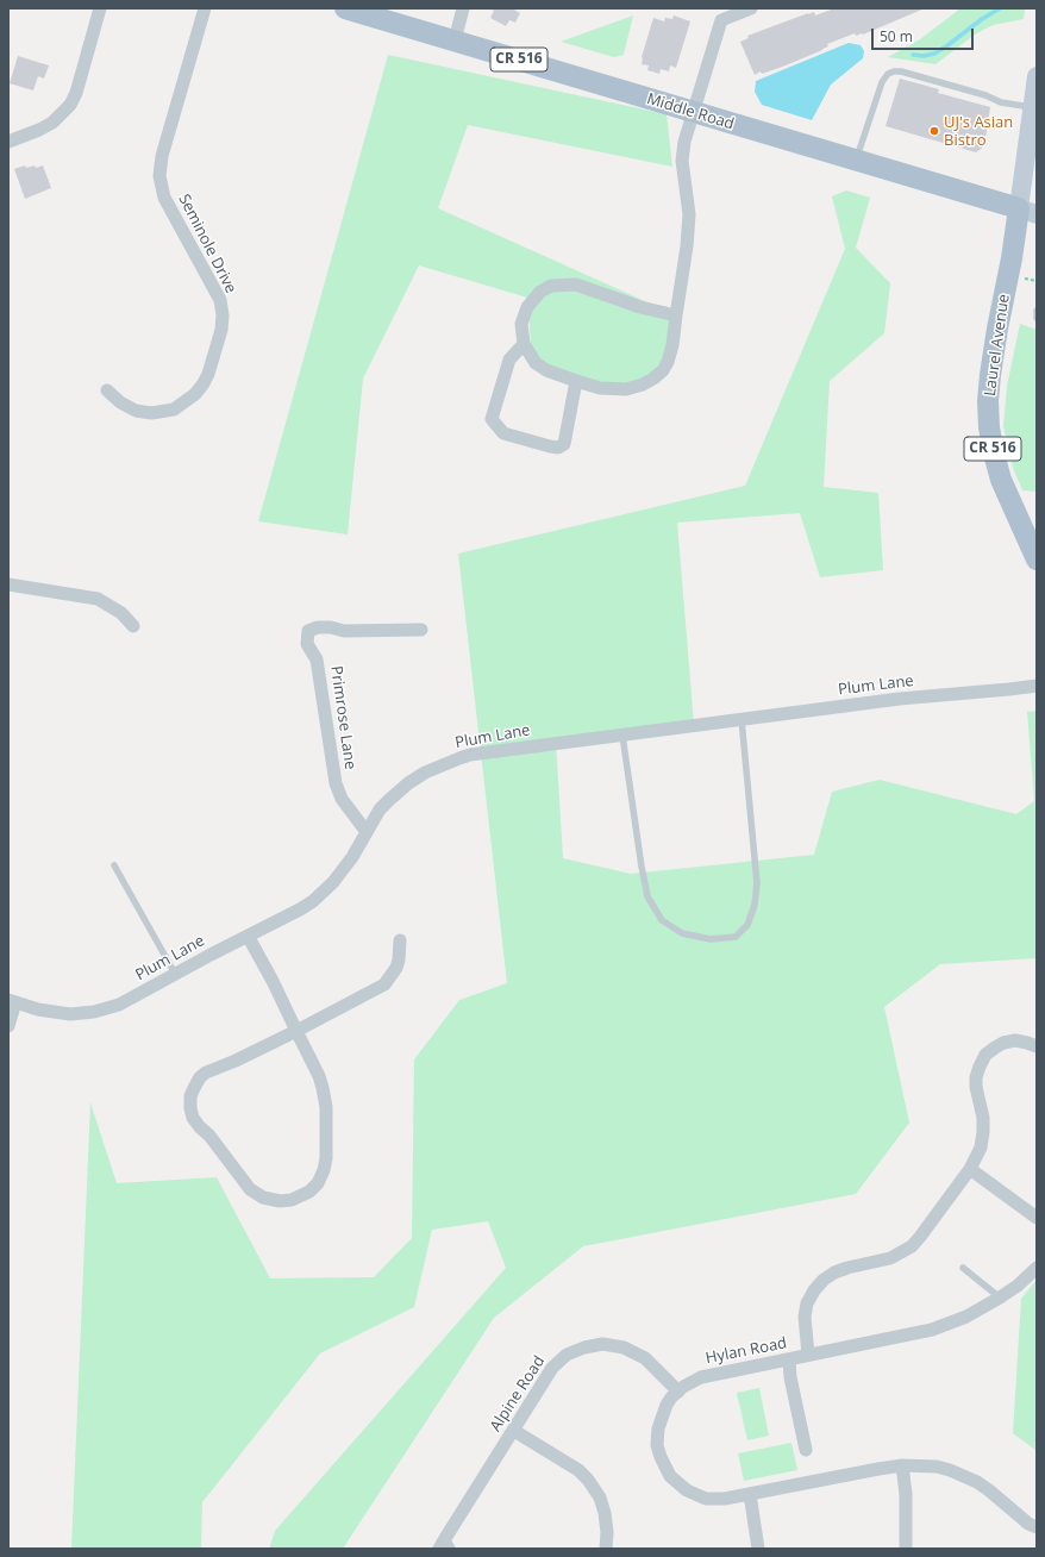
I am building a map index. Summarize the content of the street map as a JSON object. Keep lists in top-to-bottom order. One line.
{"streets":{"main road":["CR 516","Middle Road","Laurel Avenue"],"street":["Seminole Drive","Plum Lane","Primrose Lane","Hylan Road","Alpine Road"]},"crossings":[["Middle Road","Laurel Avenue"],["Plum Lane","Primrose Lane"],["Hylan Road","Alpine Road"]],"places":["UJ's Asian Bistro"],"scale_bar":"50 m"}
